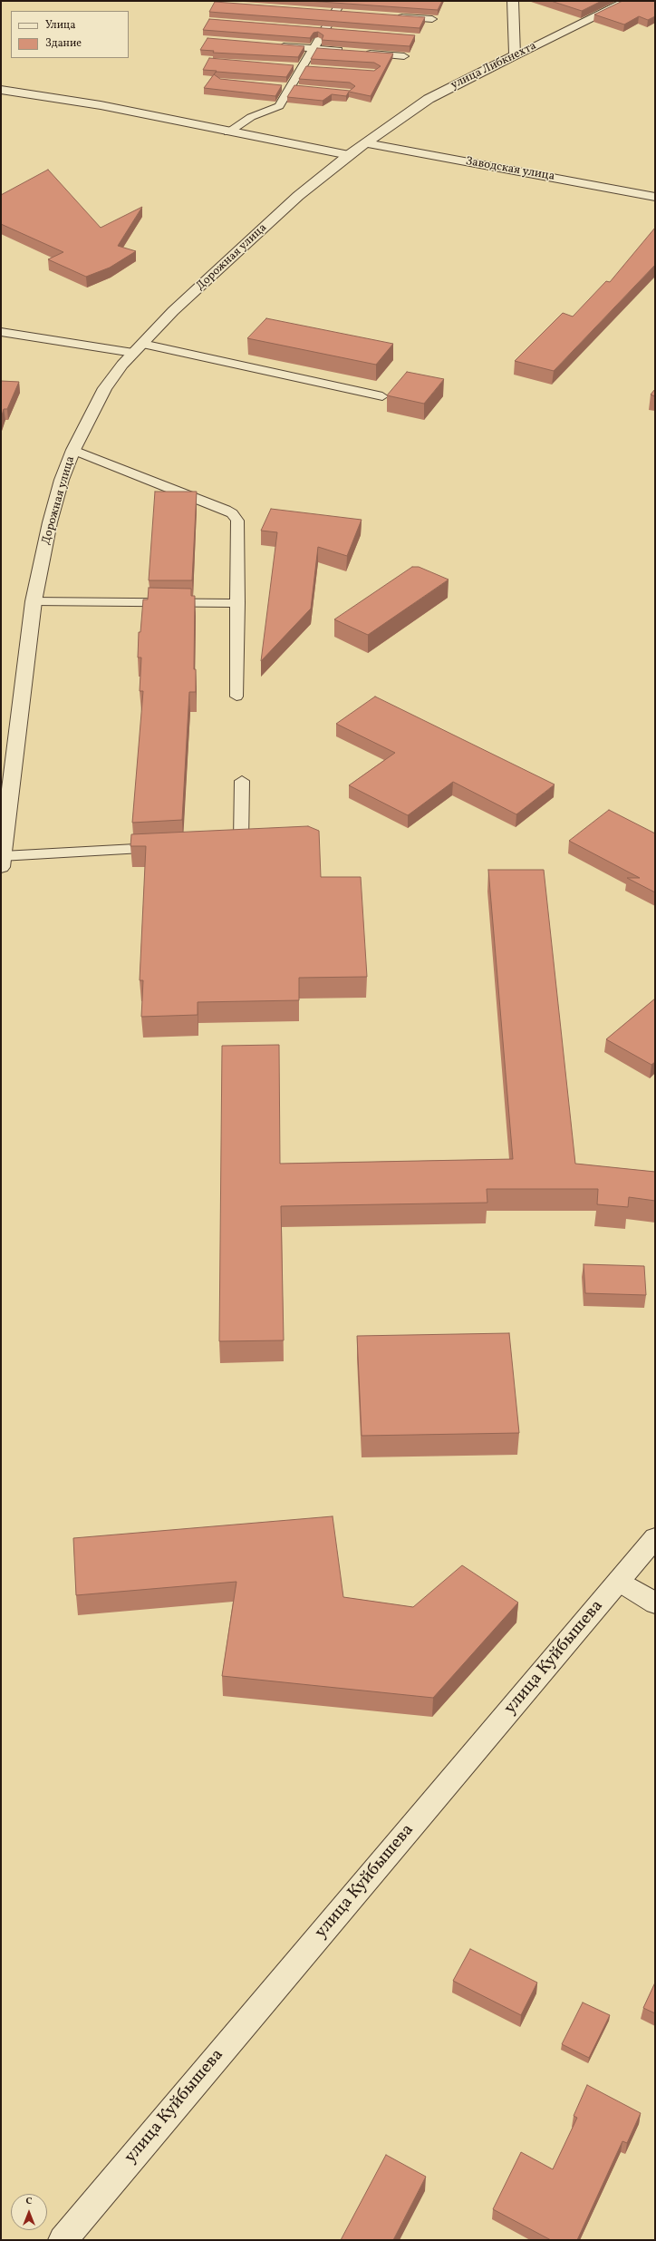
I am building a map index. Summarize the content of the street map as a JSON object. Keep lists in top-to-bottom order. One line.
{"streets":{"street":["улица Либкнехта","Заводская улица","Дорожная улица","улица Куйбышева"]},"crossings":[["улица Либкнехта","Заводская улица"],["улица Либкнехта","Дорожная улица"],["Заводская улица","Дорожная улица"]],"legend":["Улица","Здание"],"north":"top"}
